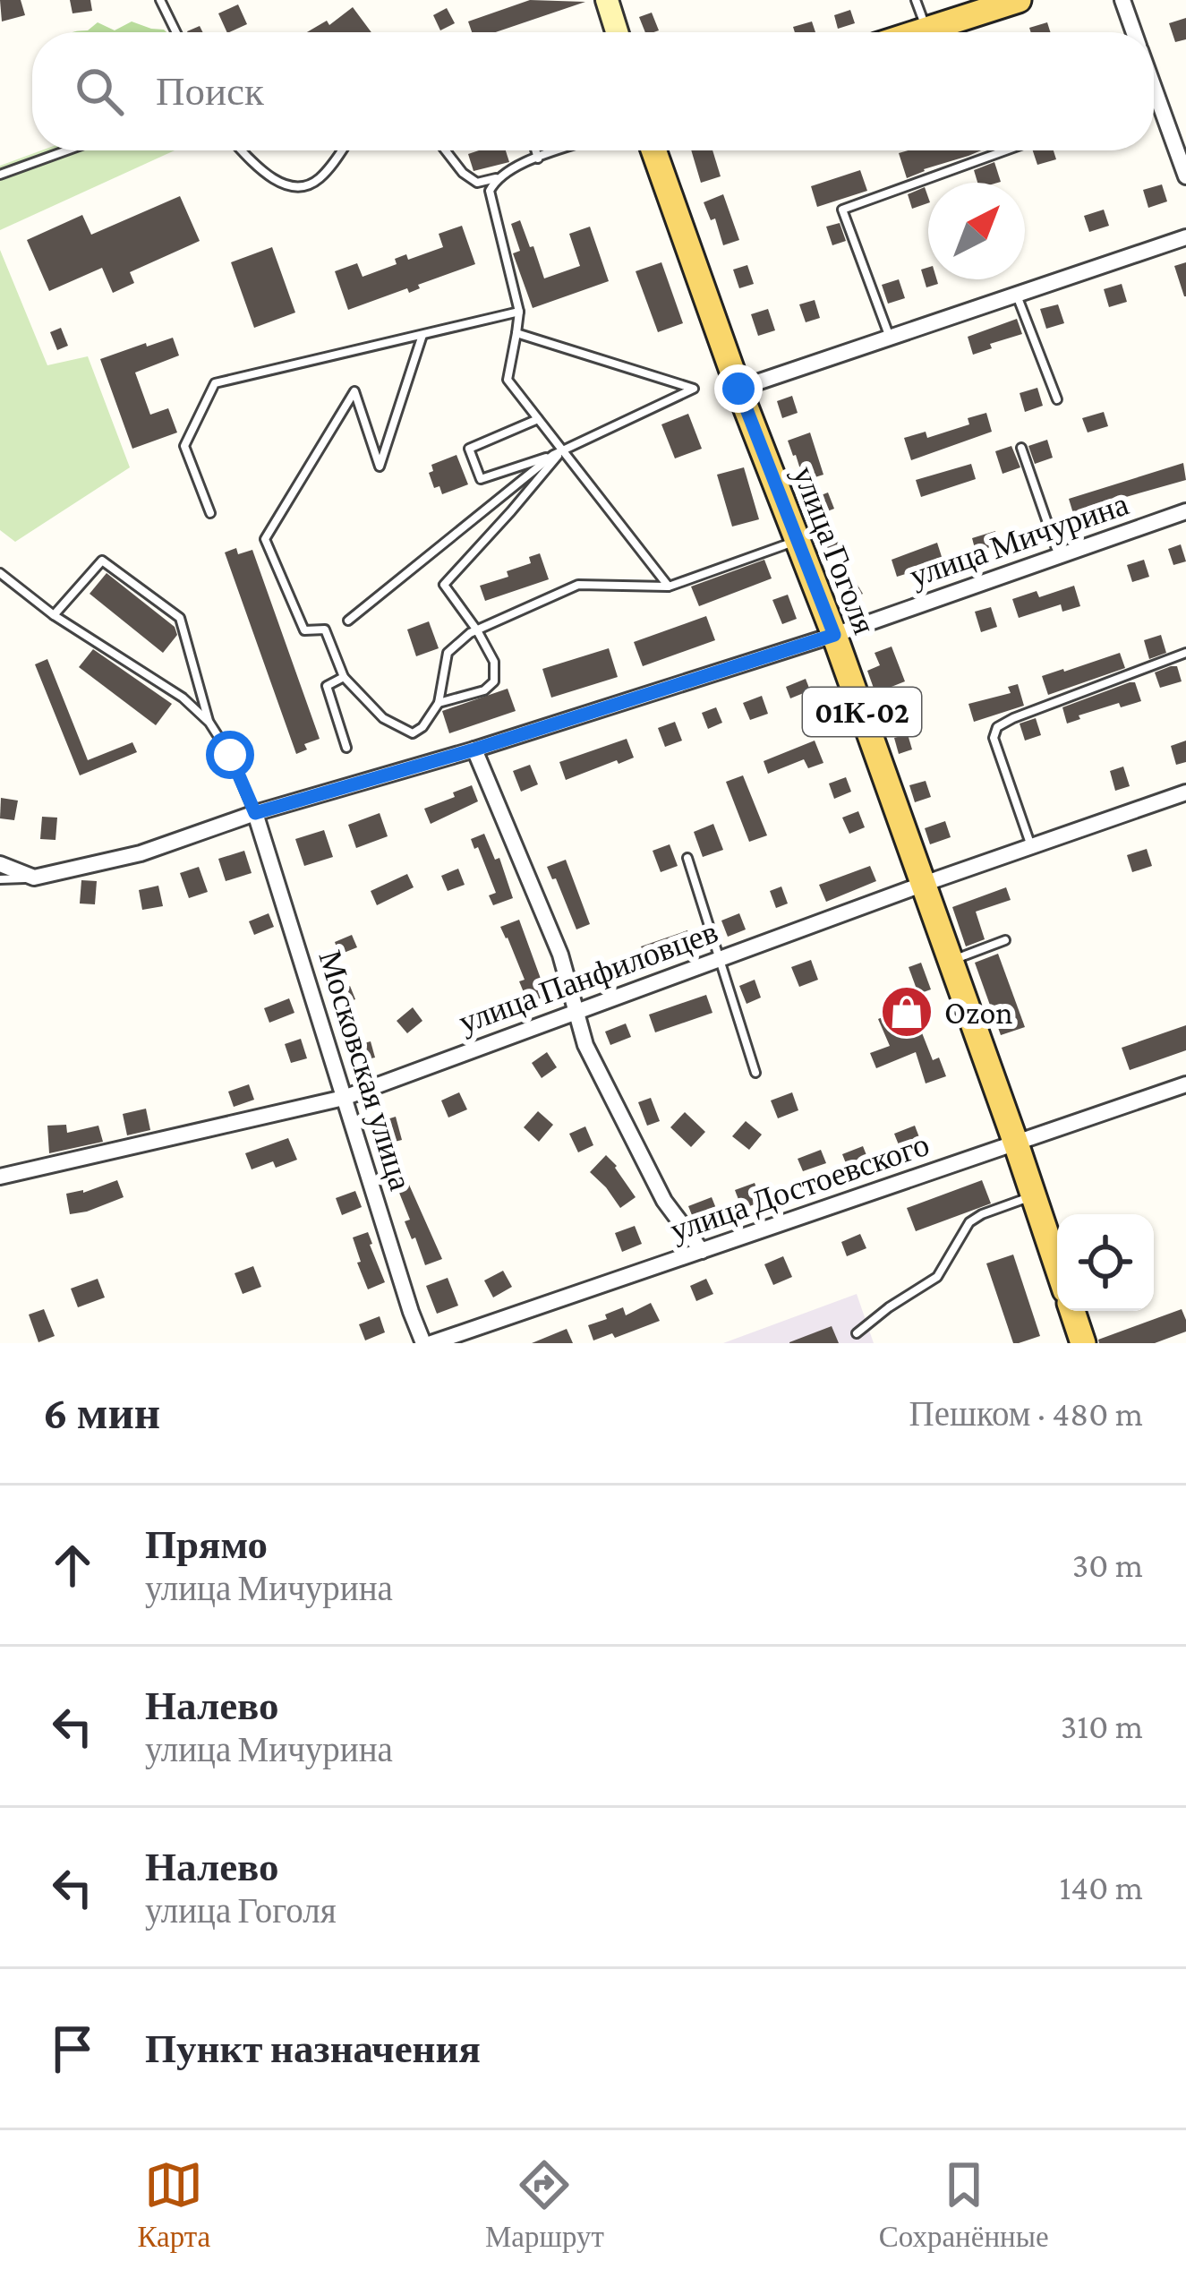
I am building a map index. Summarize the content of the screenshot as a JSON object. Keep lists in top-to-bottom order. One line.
{"streets":{"main road":["улица Гоголя","01К-02"],"street":["улица Мичурина","улица Панфиловцев","Московская улица","улица Достоевского"]},"crossings":[["улица Мичурина","улица Гоголя"],["улица Мичурина","Московская улица"],["улица Гоголя","улица Панфиловцев"],["улица Гоголя","улица Достоевского"],["улица Панфиловцев","Московская улица"],["Московская улица","улица Достоевского"]],"places":{"shop":["Ozon"]},"north":"top right","page":{"search":"Поиск","heading":["6 мин","Пешком · 480 m"],"list":[["Прямо","улица Мичурина","30 m"],["Налево","улица Мичурина","310 m"],["Налево","улица Гоголя","140 m"],"Пункт назначения"],"nav":["Карта","Маршрут","Сохранённые"]}}
